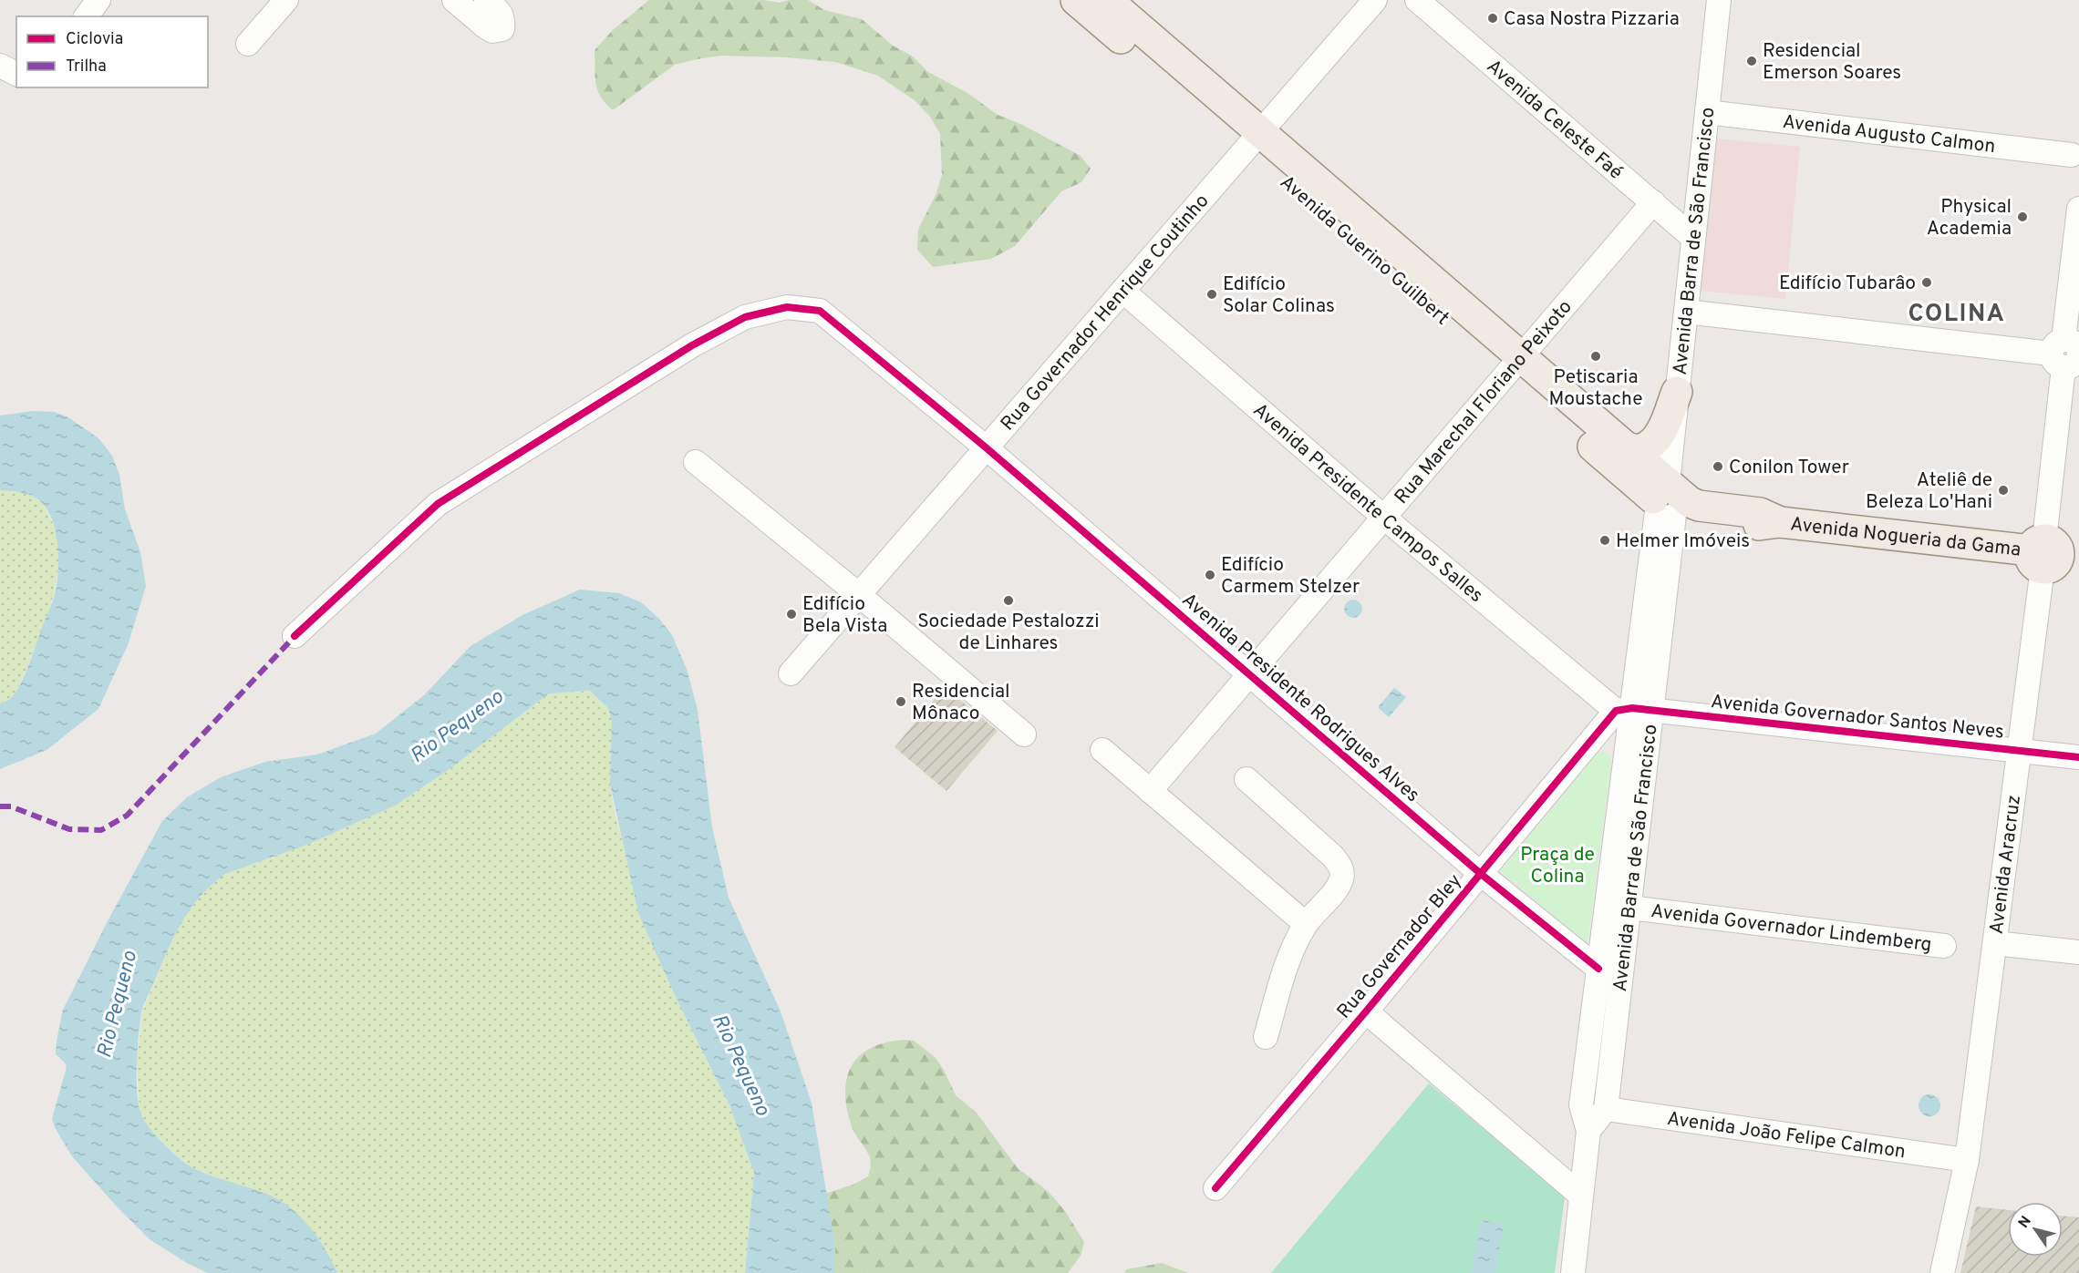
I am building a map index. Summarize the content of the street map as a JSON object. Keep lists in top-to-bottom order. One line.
{"streets":{"main road":["Avenida Guerino Guilbert","Avenida Nogueria da Gama"],"street":["Avenida Celeste Faé","Avenida Augusto Calmon","Avenida Barra de São Francisco","Rua Governador Henrique Coutinho","Rua Marechal Floriano Peixoto","Avenida Presidente Campos Salles","Avenida Presidente Rodrigues Alves","Avenida Governador Santos Neves","Avenida Aracruz","Avenida Governador Lindemberg","Rua Governador Bley","Avenida João Felipe Calmon"]},"crossings":[["Avenida Celeste Faé","Avenida Barra de São Francisco"],["Avenida Celeste Faé","Rua Marechal Floriano Peixoto"],["Avenida Augusto Calmon","Avenida Barra de São Francisco"],["Avenida Barra de São Francisco","Avenida Guerino Guilbert"],["Avenida Barra de São Francisco","Avenida Presidente Campos Salles"],["Avenida Barra de São Francisco","Avenida Nogueria da Gama"],["Avenida Barra de São Francisco","Avenida Presidente Rodrigues Alves"],["Avenida Barra de São Francisco","Avenida Governador Santos Neves"],["Avenida Barra de São Francisco","Avenida Governador Lindemberg"],["Avenida Barra de São Francisco","Rua Governador Bley"],["Avenida Barra de São Francisco","Avenida João Felipe Calmon"],["Avenida Guerino Guilbert","Rua Governador Henrique Coutinho"],["Avenida Guerino Guilbert","Rua Marechal Floriano Peixoto"],["Avenida Guerino Guilbert","Avenida Nogueria da Gama"],["Rua Governador Henrique Coutinho","Avenida Presidente Campos Salles"],["Rua Governador Henrique Coutinho","Avenida Presidente Rodrigues Alves"],["Rua Marechal Floriano Peixoto","Avenida Presidente Campos Salles"],["Rua Marechal Floriano Peixoto","Avenida Presidente Rodrigues Alves"],["Avenida Presidente Campos Salles","Avenida Governador Santos Neves"],["Avenida Presidente Campos Salles","Rua Governador Bley"],["Avenida Nogueria da Gama","Avenida Aracruz"],["Avenida Presidente Rodrigues Alves","Rua Governador Bley"],["Avenida Governador Santos Neves","Avenida Aracruz"],["Avenida Governador Santos Neves","Rua Governador Bley"],["Avenida Aracruz","Avenida João Felipe Calmon"]],"districts":["COLINA"],"water":["Rio Pequeno"],"parks":["Praça de Colina"],"places":["Casa Nostra Pizzaria","Residencial Emerson Soares","Physical Academia","Edifício Tubarâo","Edifício Solar Colinas","Petiscaria Moustache","Conilon Tower","Ateliê de Beleza Lo'Hani","Helmer Imóveis","Edifício Carmem Stelzer","Sociedade Pestalozzi de Linhares","Edifício Bela Vista","Residencial Mônaco"],"legend":["Ciclovia","Trilha"],"north":"top left"}
